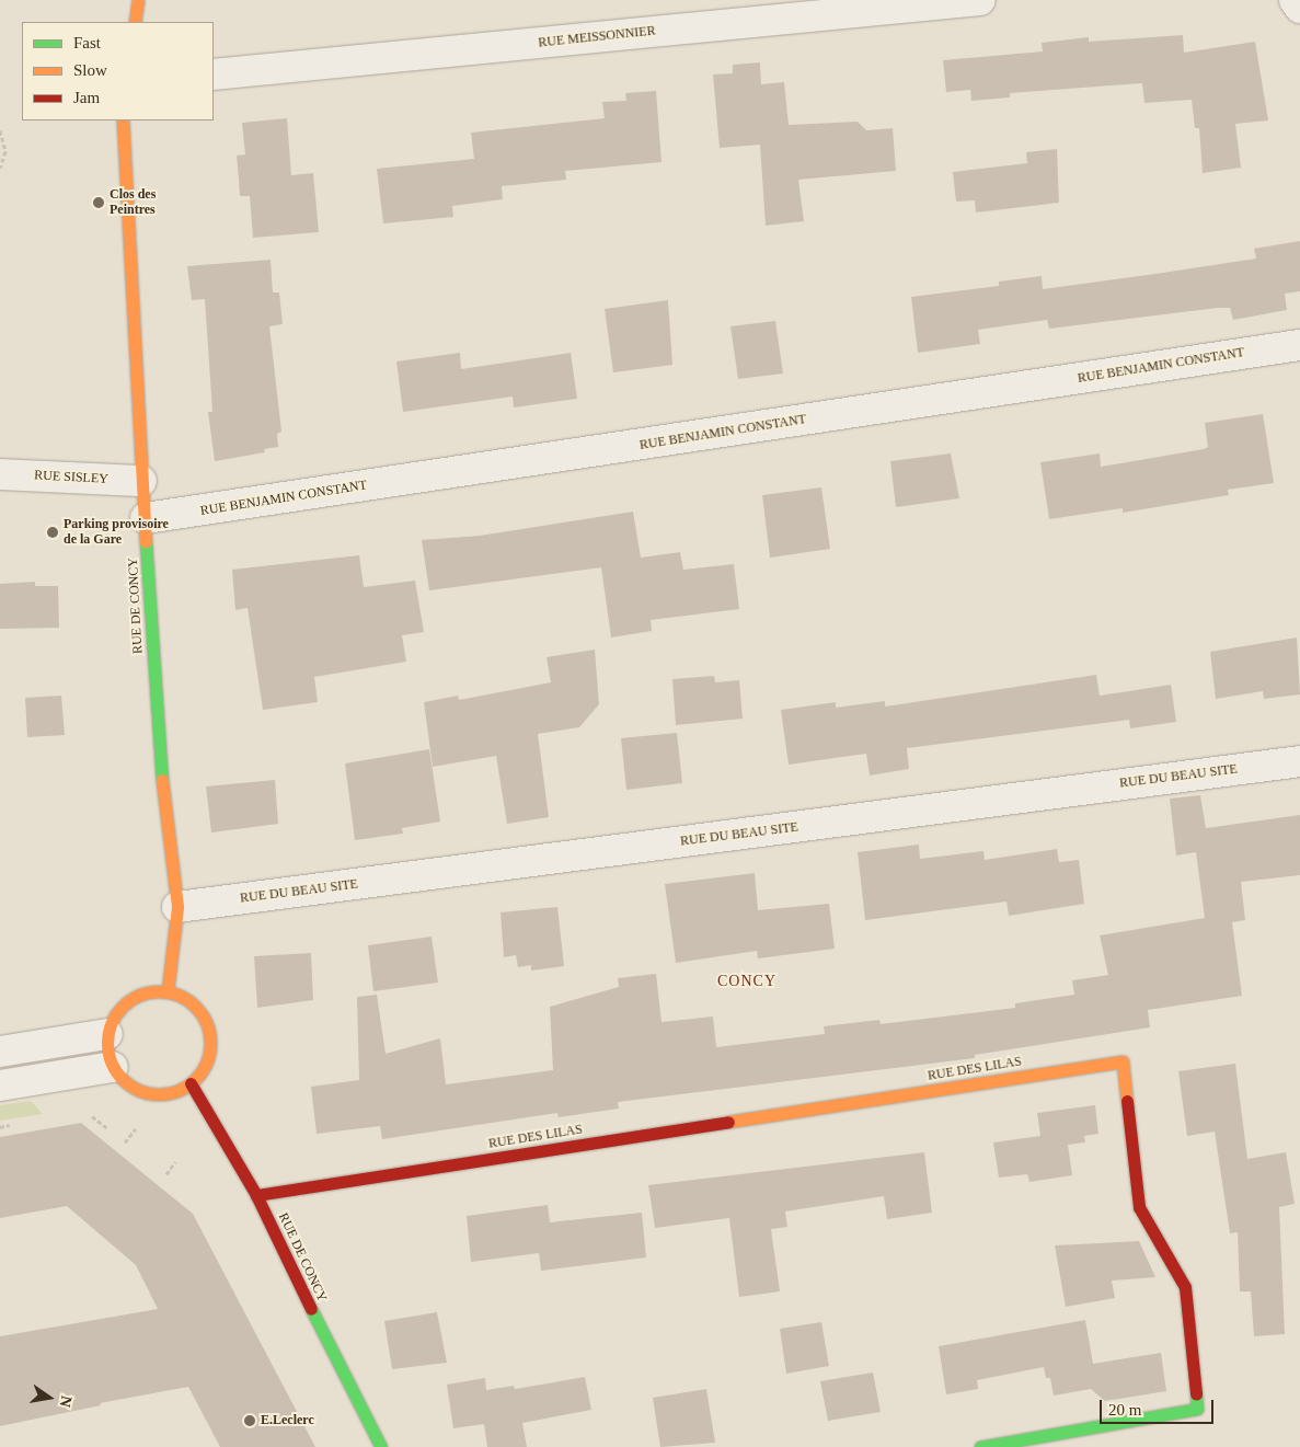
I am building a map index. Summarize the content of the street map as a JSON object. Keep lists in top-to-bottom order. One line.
{"streets":{"street":["RUE MEISSONNIER","RUE BENJAMIN CONSTANT","RUE SISLEY","RUE DE CONCY","RUE DU BEAU SITE","RUE DES LILAS"]},"crossings":[["RUE BENJAMIN CONSTANT","RUE DE CONCY"],["RUE SISLEY","RUE DE CONCY"],["RUE DE CONCY","RUE DU BEAU SITE"],["RUE DE CONCY","RUE DES LILAS"]],"districts":["CONCY"],"places":["Clos des Peintres","Parking provisoire de la Gare","E.Leclerc"],"legend":["Fast","Slow","Jam"],"scale_bar":"20 m","north":"right"}
